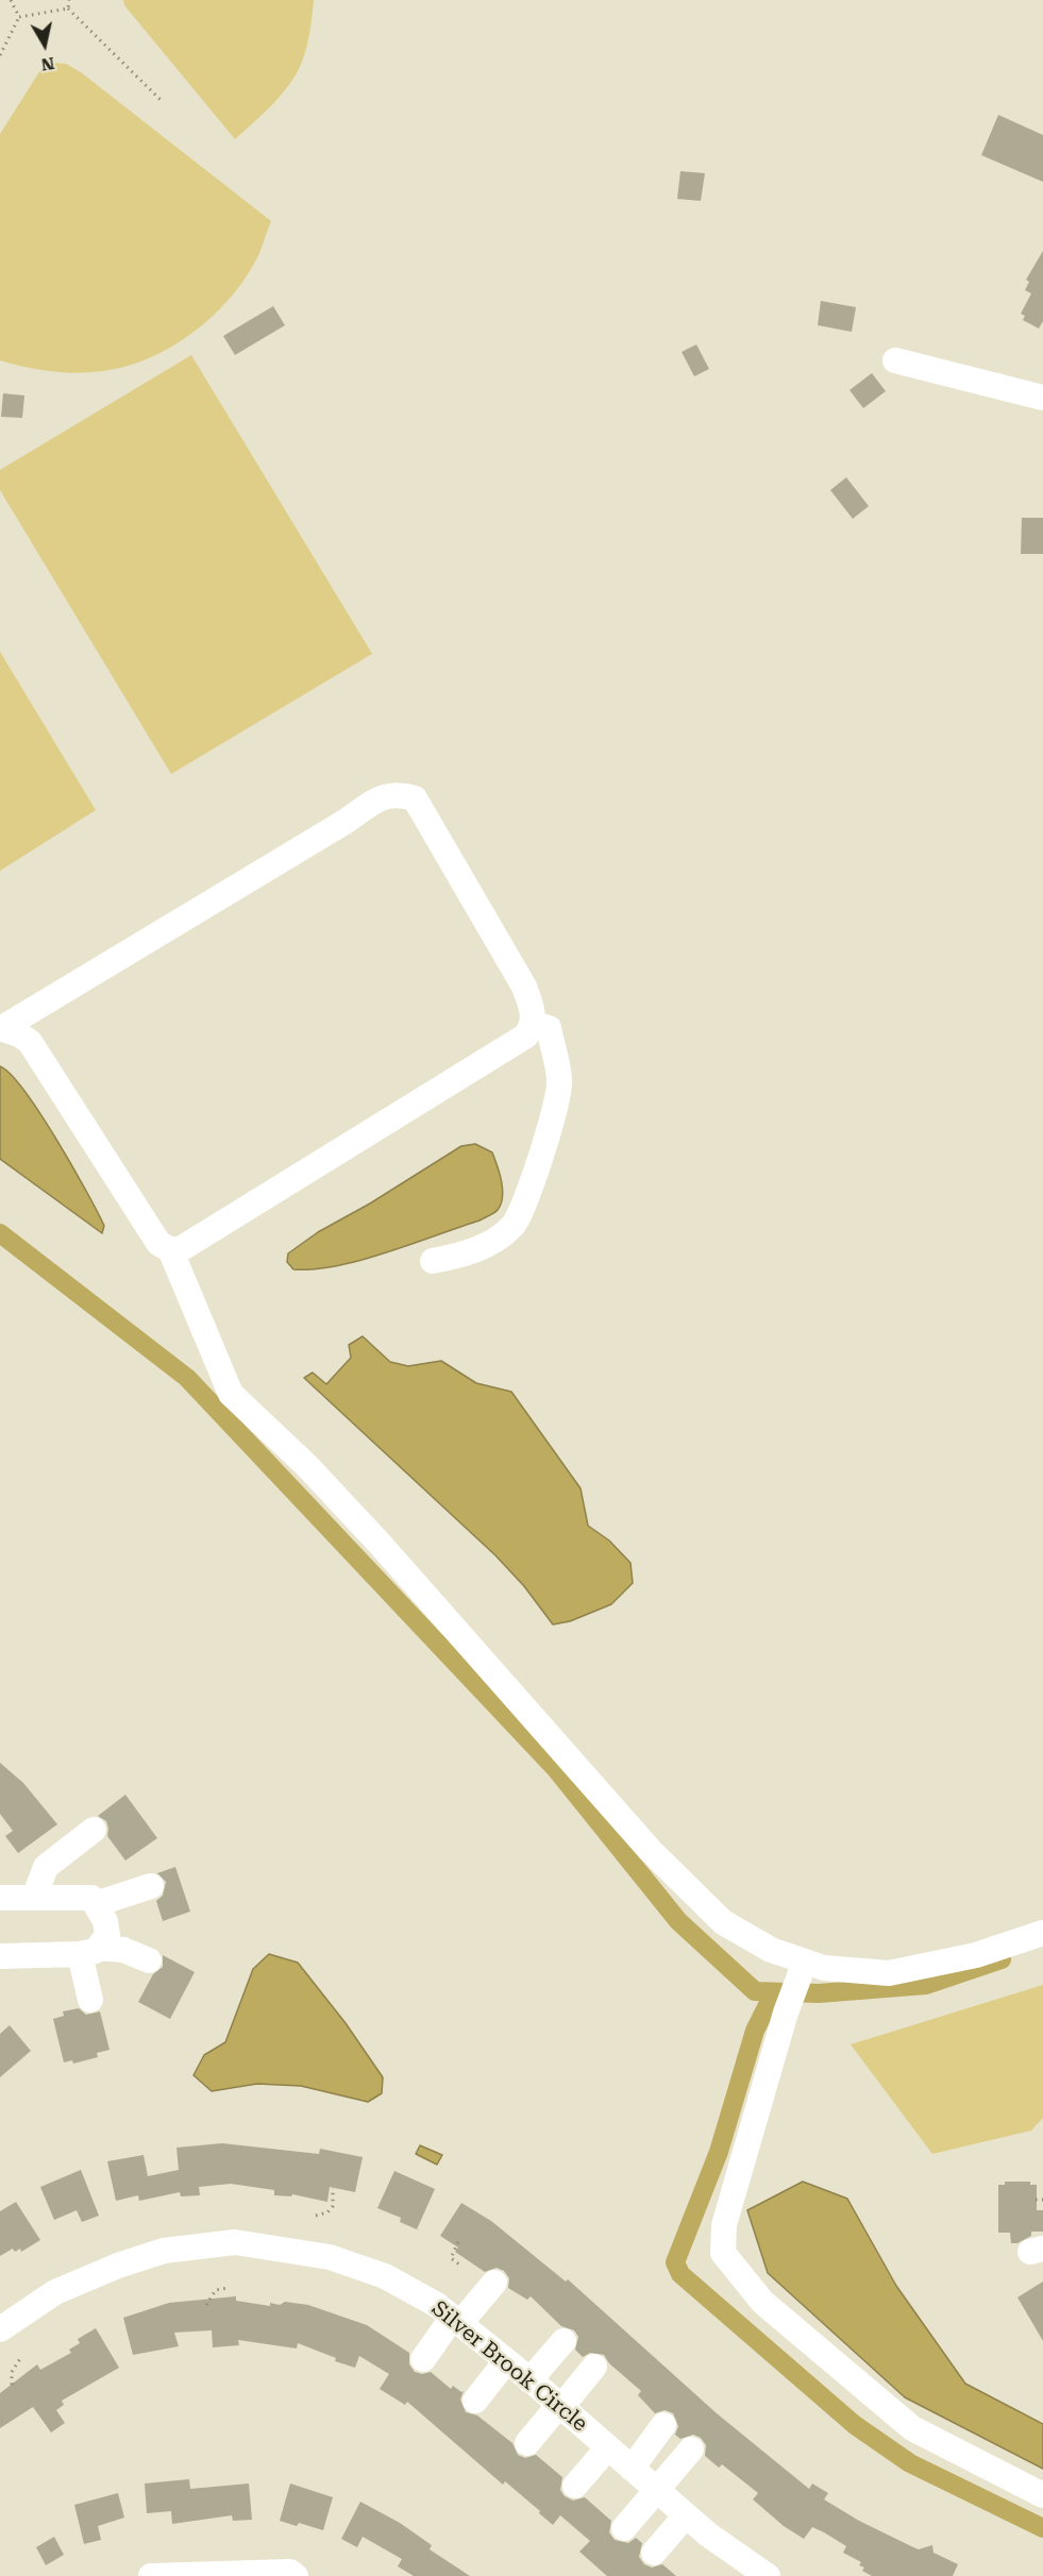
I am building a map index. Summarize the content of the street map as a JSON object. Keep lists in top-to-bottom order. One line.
{"streets":{"street":["Silver Brook Circle"]},"north":"bottom"}
